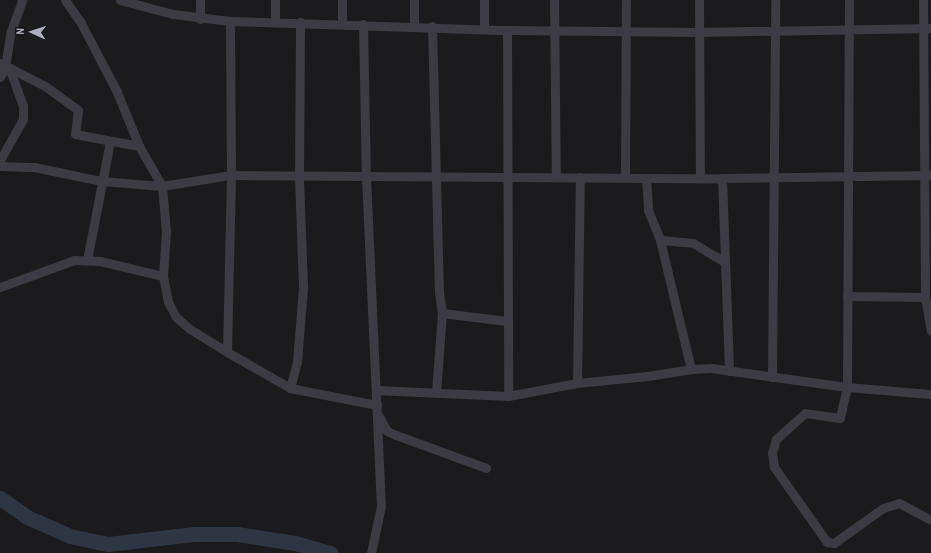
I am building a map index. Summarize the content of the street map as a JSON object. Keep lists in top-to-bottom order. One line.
{"north":"left"}
